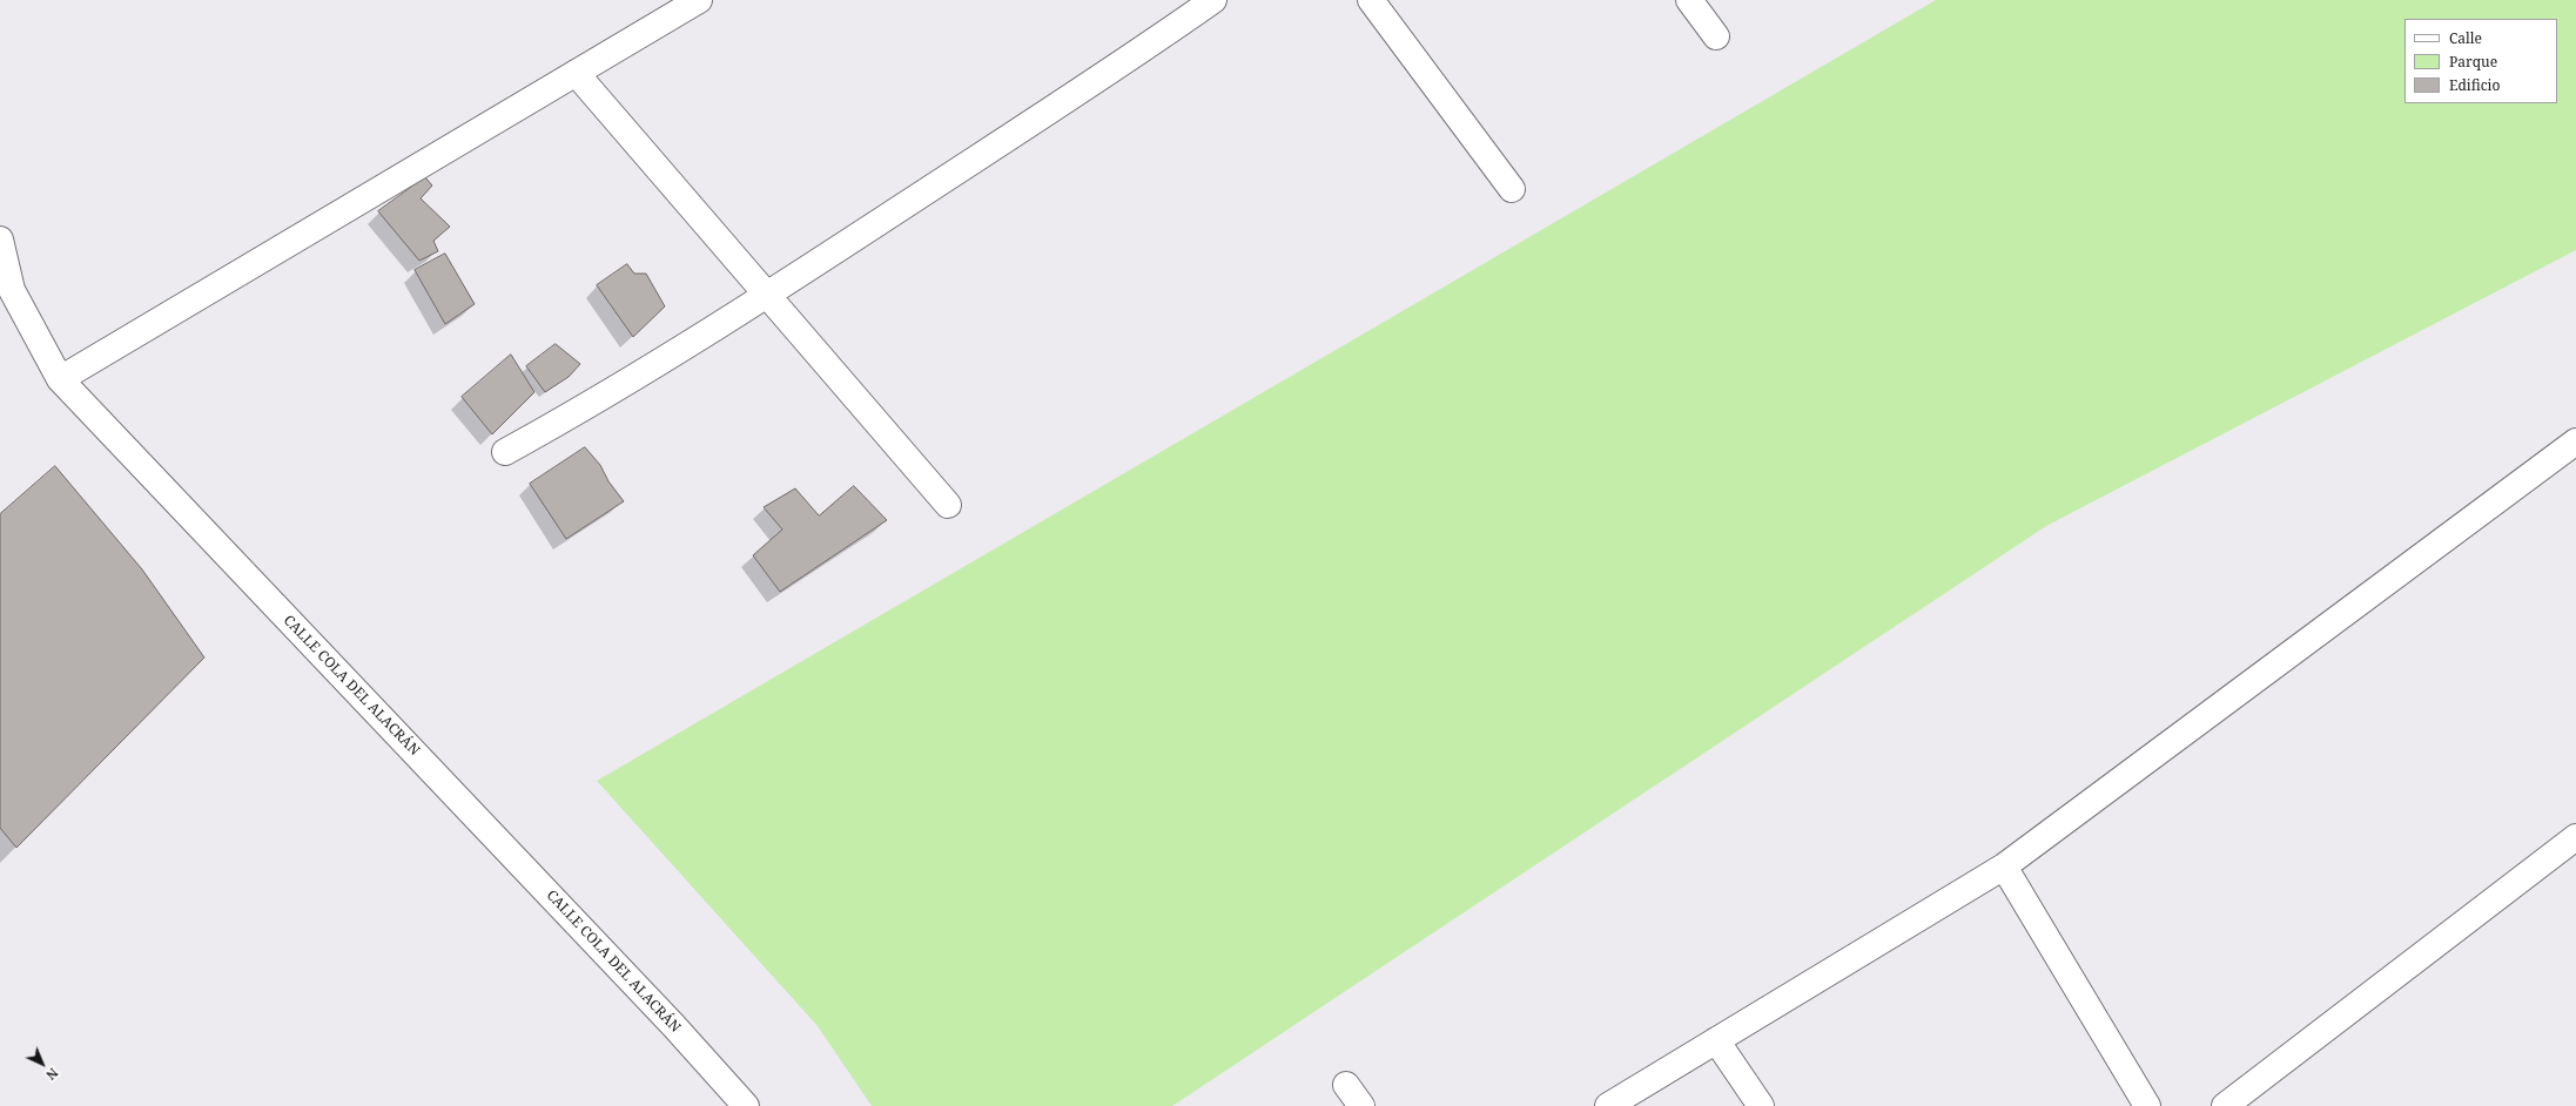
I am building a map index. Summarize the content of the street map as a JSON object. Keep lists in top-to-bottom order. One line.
{"streets":{"street":["CALLE COLA DEL ALACRÁN"]},"legend":["Calle","Parque","Edificio"],"north":"bottom right"}
